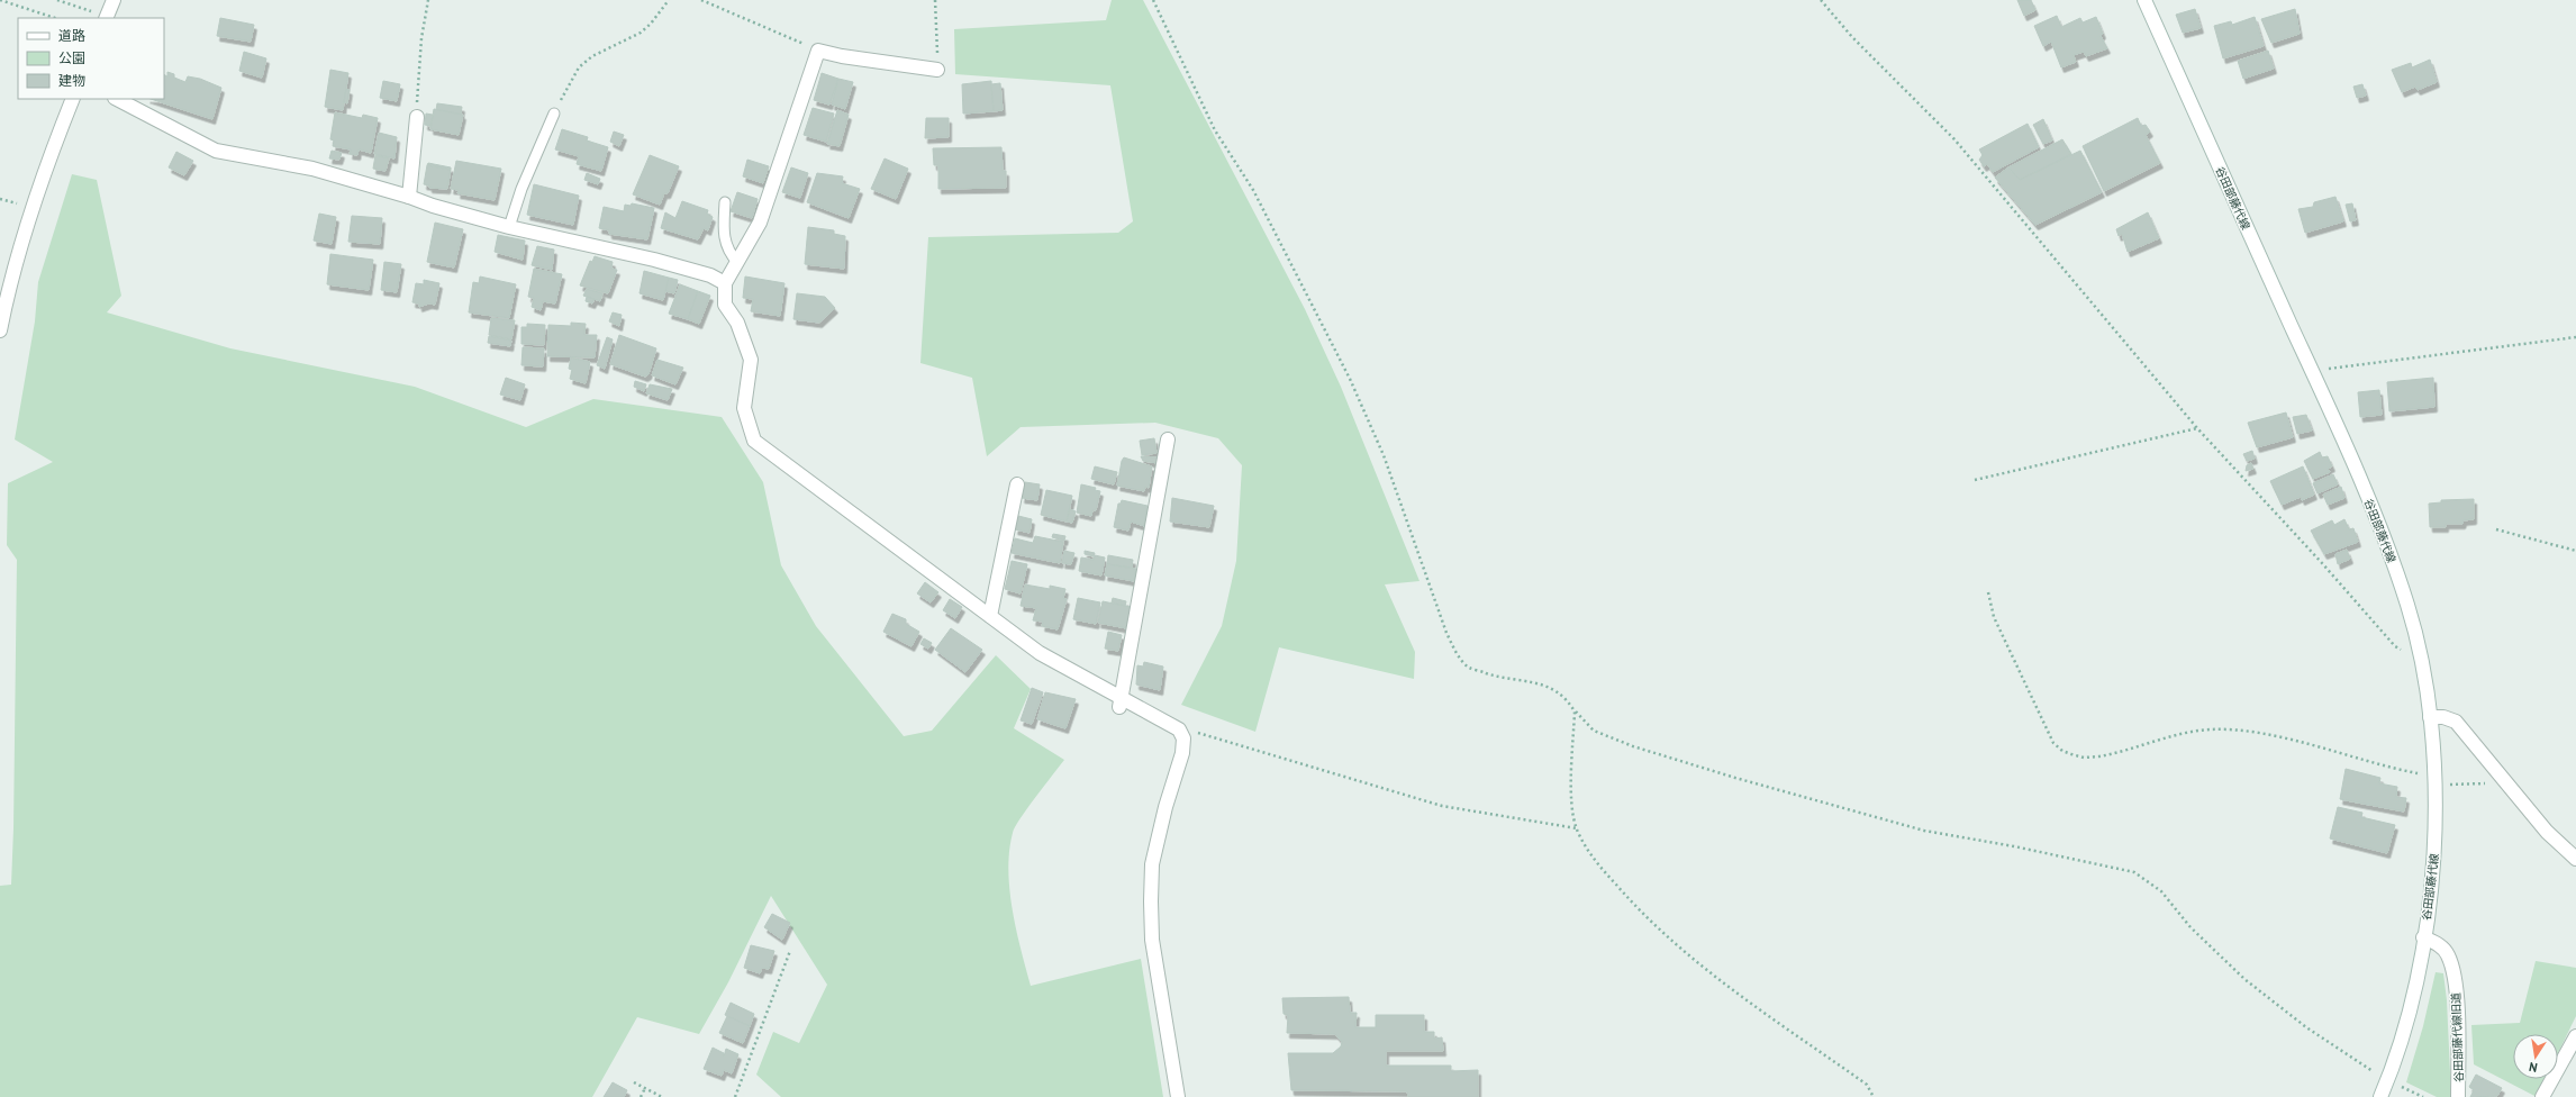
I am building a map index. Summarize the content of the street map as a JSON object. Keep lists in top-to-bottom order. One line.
{"streets":{"street":["谷田部藤代線","谷田部藤代線旧道"]},"crossings":[["谷田部藤代線","谷田部藤代線旧道"]],"legend":["道路","公園","建物"],"north":"bottom"}
